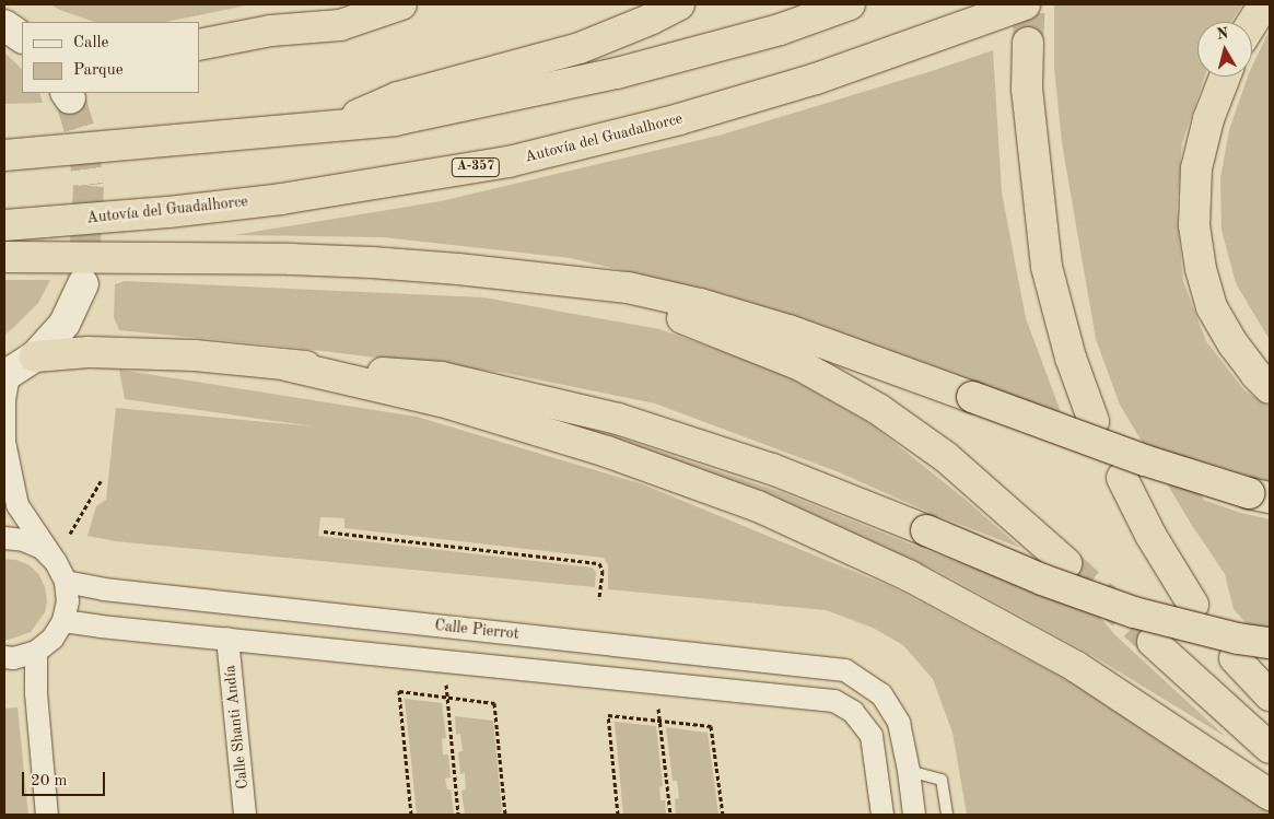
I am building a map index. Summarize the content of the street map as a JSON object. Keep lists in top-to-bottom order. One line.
{"streets":{"highway":["Autovía del Guadalhorce","A-357"],"street":["Calle Pierrot","Calle Shanti Andía"]},"legend":["Calle","Parque"],"scale_bar":"20 m","north":"top"}
